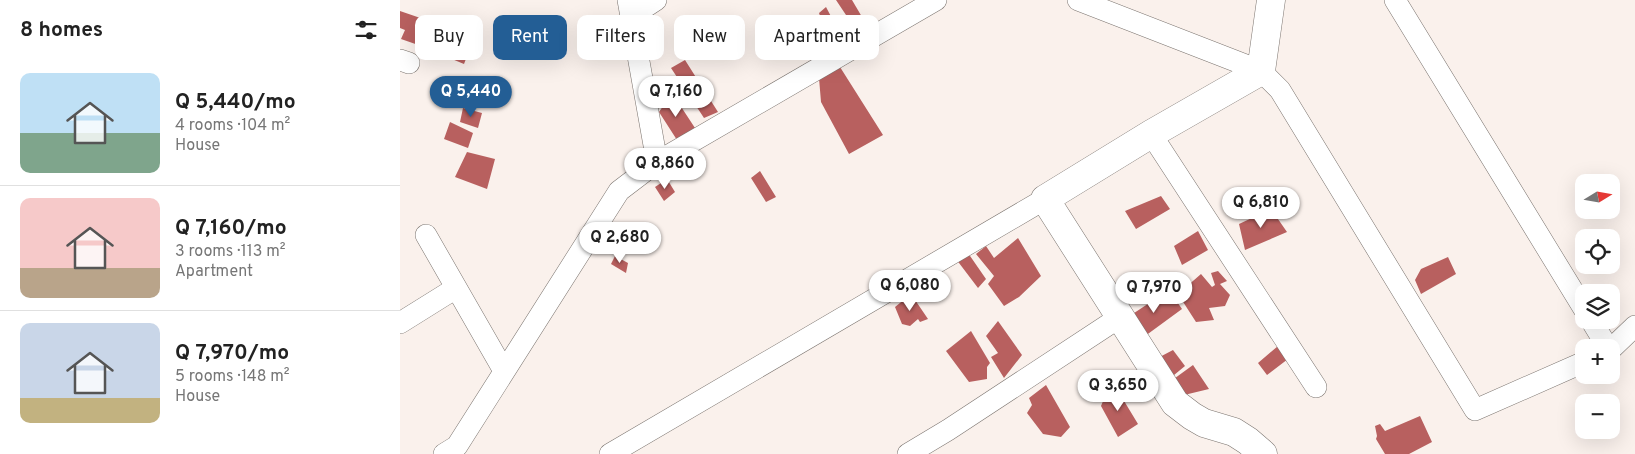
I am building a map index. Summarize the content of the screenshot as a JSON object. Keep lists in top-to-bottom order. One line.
{"north":"right","page":{"heading":"8 homes","chip":["Buy","Rent","Filters","New","Apartment"],"list":[{"name":"Q 5,440/mo","note":"4 rooms · 104 m² · House"},{"name":"Q 7,160/mo","note":"3 rooms · 113 m² · Apartment"},{"name":"Q 7,970/mo","note":"5 rooms · 148 m² · House"}],"price":["Q 5,440","Q 7,160","Q 8,860","Q 6,810","Q 2,680","Q 6,080","Q 7,970","Q 3,650"],"map_buttons":["+","−"]}}
